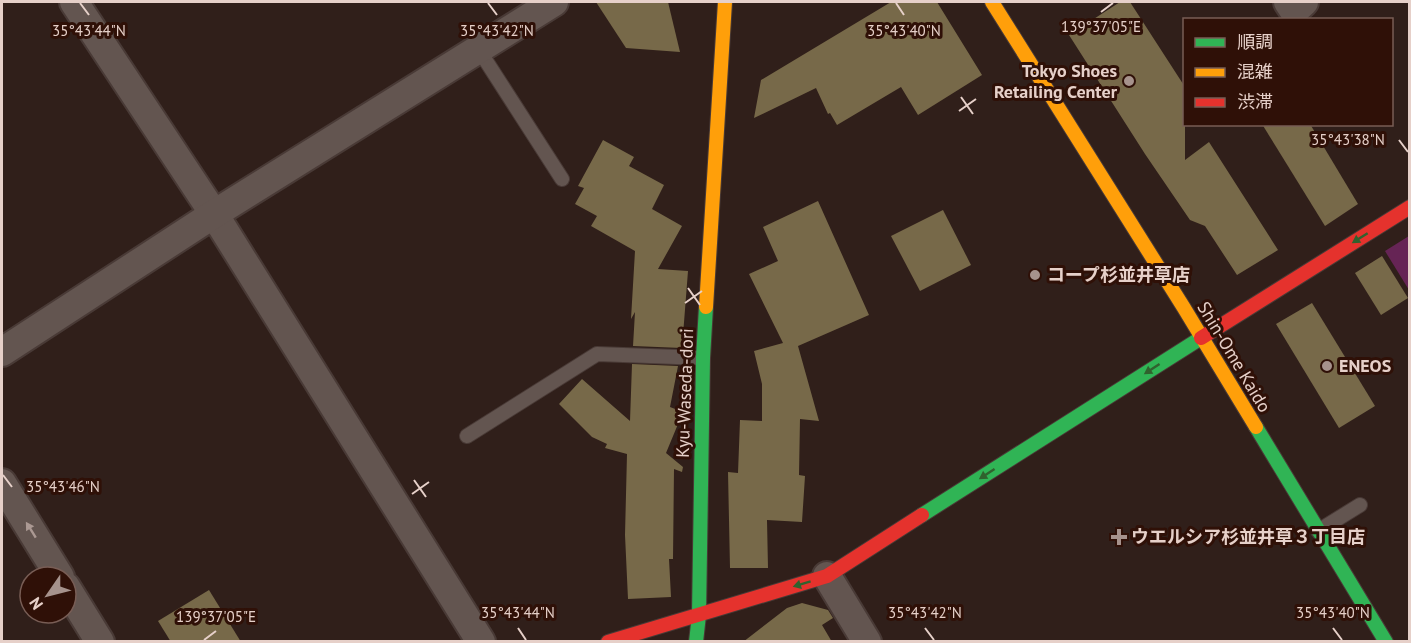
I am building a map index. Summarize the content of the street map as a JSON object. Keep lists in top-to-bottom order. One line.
{"streets":{"main road":["Shin-Ome Kaido","Kyu-Waseda-dori"]},"places":{"other":["Tokyo Shoes Retailing Center","コープ杉並井草店","ENEOS"],"health":["ウエルシア杉並井草３丁目店"]},"legend":["順調","混雑","渋滞"],"north":"bottom left","coordinates":["139°37'05\"E","35°43'44\"N","35°43'42\"N","35°43'40\"N","35°43'38\"N","35°43'46\"N"]}
